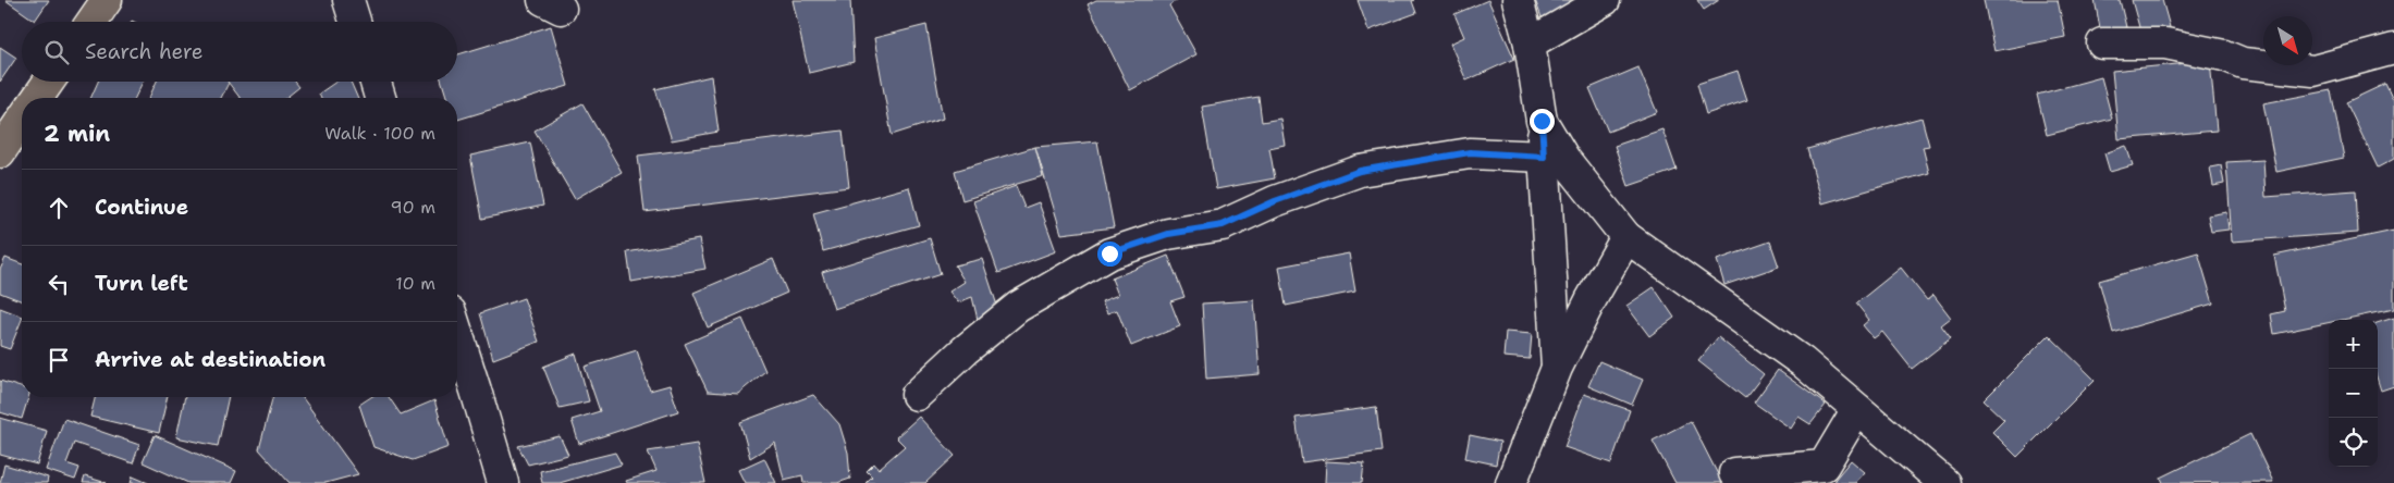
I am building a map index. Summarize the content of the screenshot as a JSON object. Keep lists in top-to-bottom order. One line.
{"north":"bottom right","page":{"search":"Search here","heading":["2 min","Walk · 100 m"],"list":[["Continue","90 m"],["Turn left","10 m"],"Arrive at destination"],"map_buttons":["+","−"]}}
